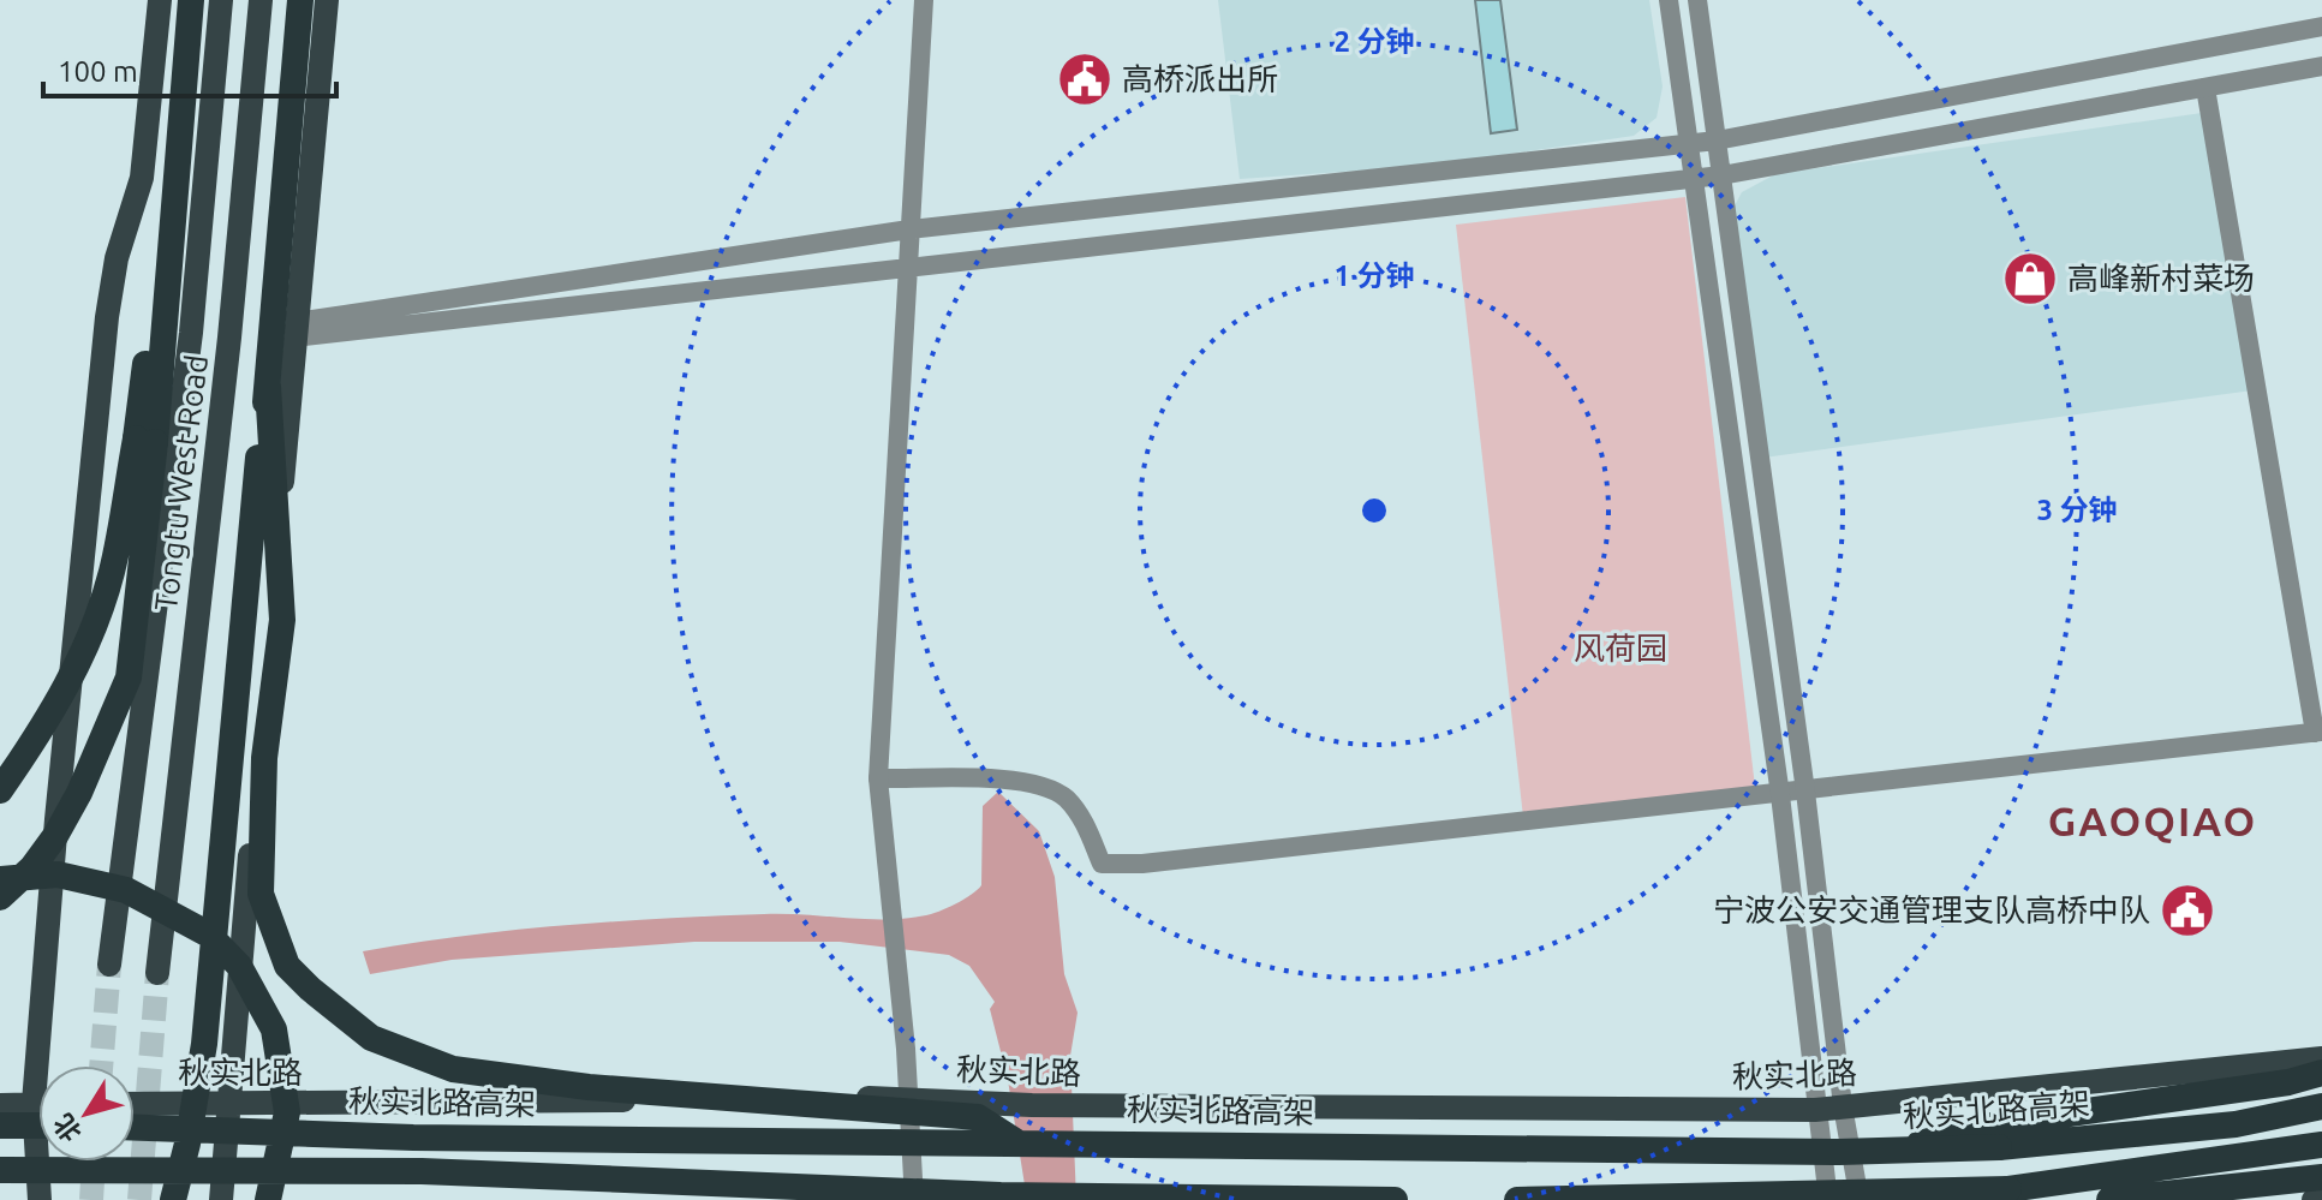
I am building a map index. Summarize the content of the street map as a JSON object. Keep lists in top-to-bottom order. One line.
{"streets":{"highway":["秋实北路高架"],"main road":["Tongtu West Road","秋实北路"]},"districts":["GAOQIAO"],"parks":["风荷园"],"places":{"public building":["高桥派出所","宁波公安交通管理支队高桥中队"],"shop":["高峰新村菜场"]},"scale_bar":"100 m","north":"bottom left","rings":["2 分钟","1 分钟","3 分钟"]}
